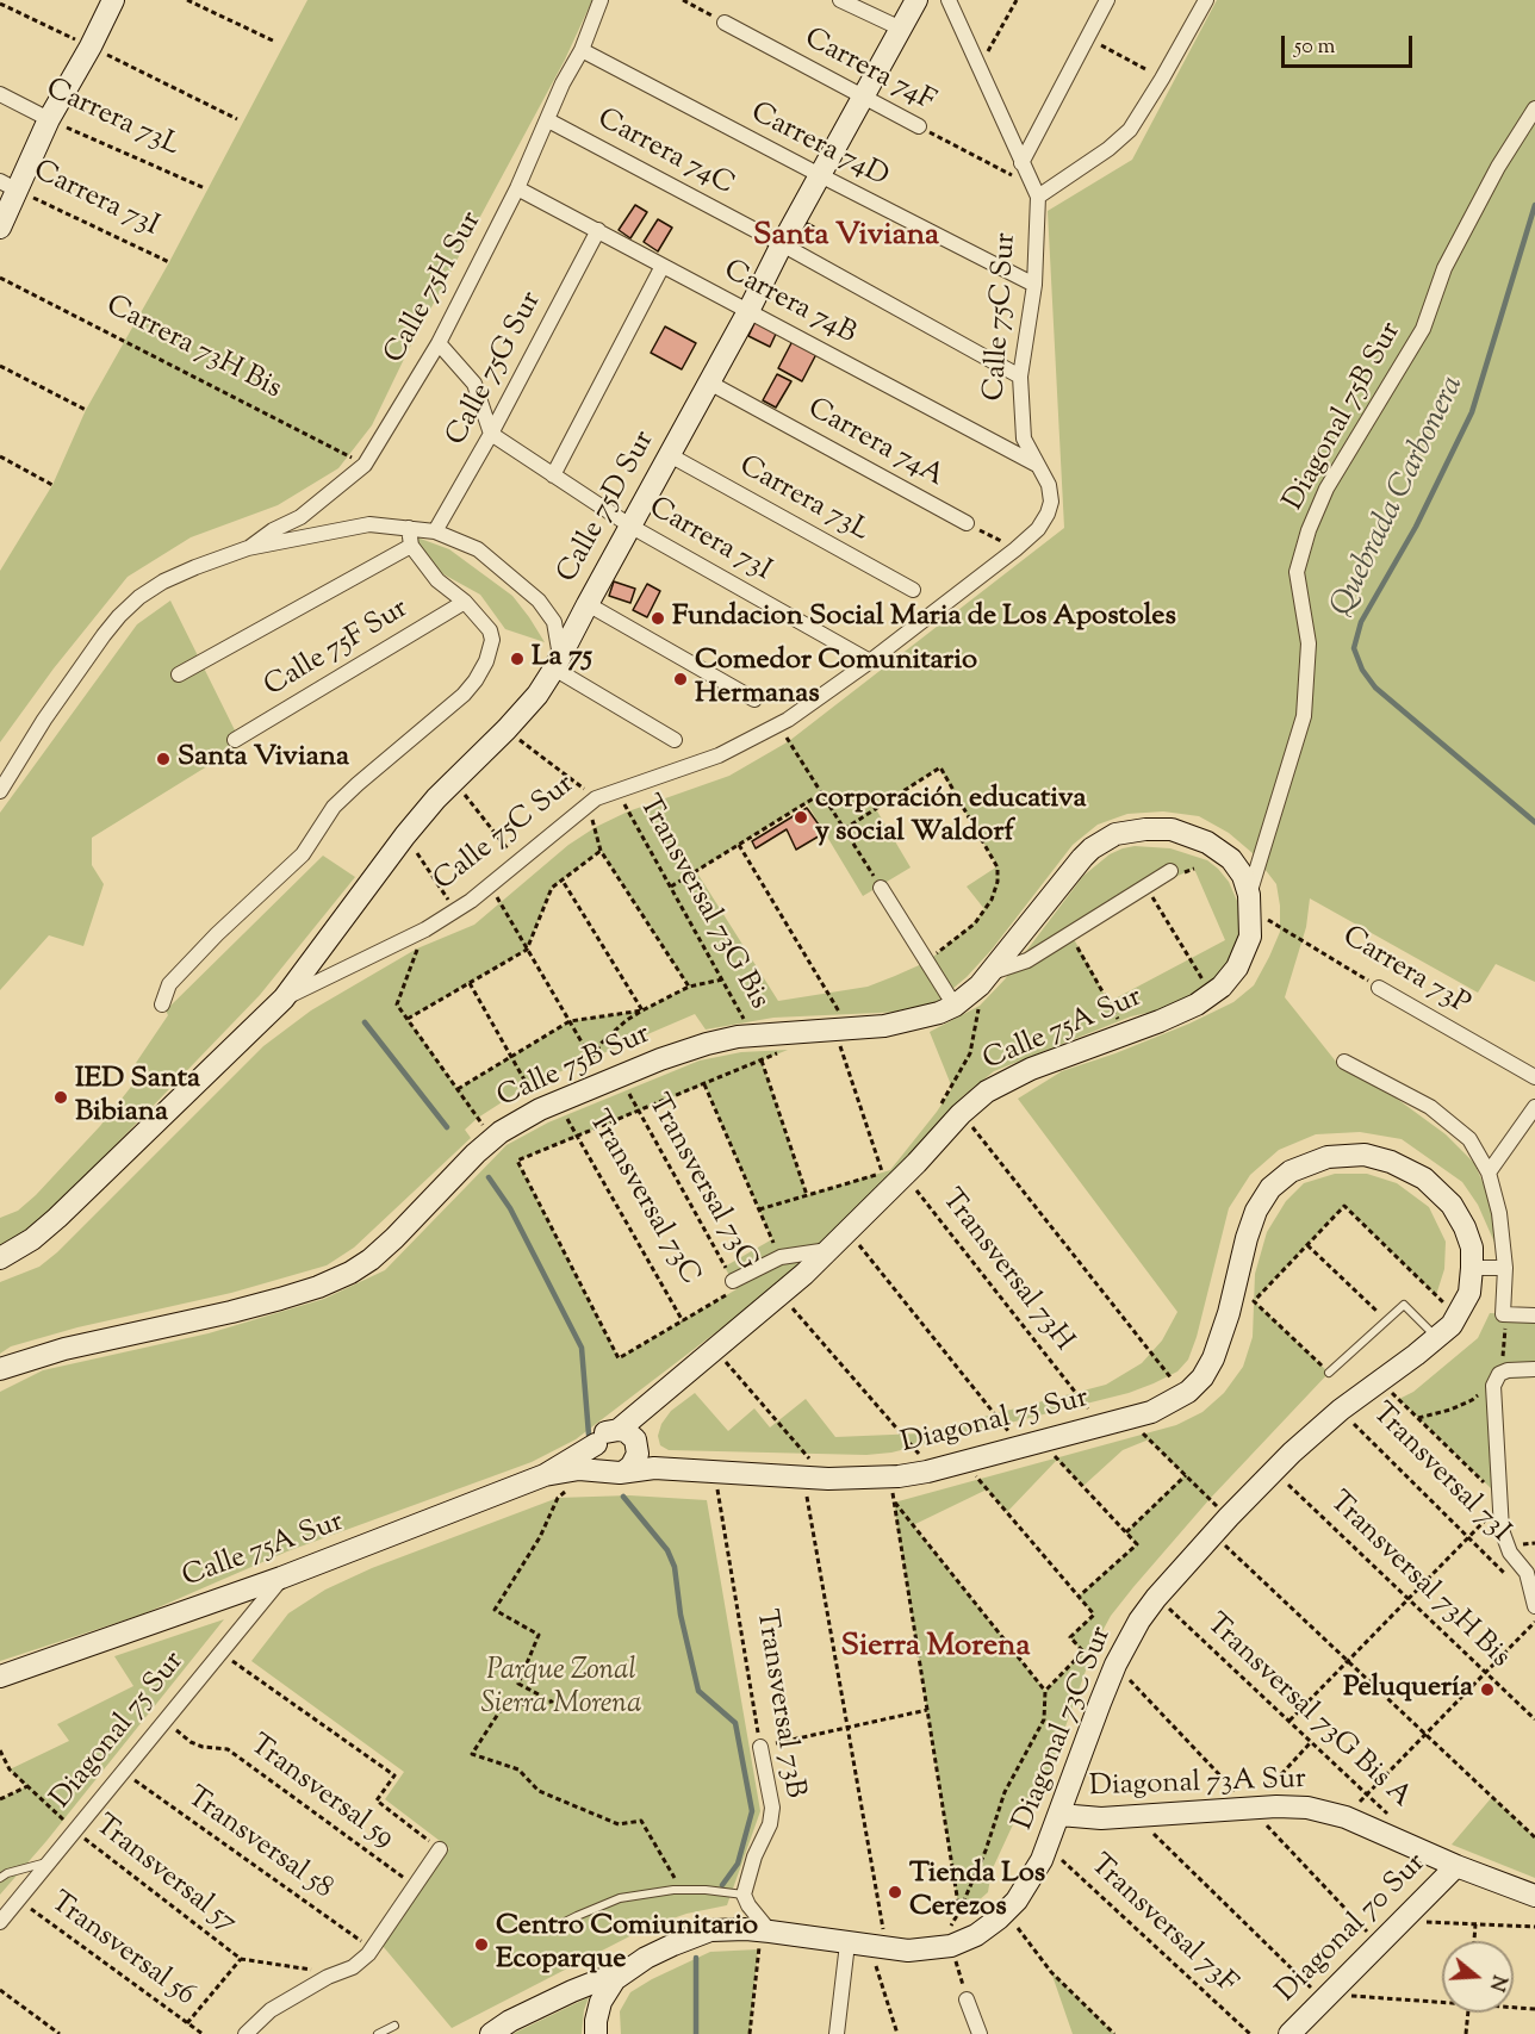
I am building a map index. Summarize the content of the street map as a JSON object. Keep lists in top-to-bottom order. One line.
{"streets":{"street":["Carrera 74F","Carrera 73L","Carrera 74D","Carrera 74C","Carrera 73I","Calle 75H Sur","Carrera 74B","Calle 75C Sur","Calle 75G Sur","Diagonal 75B Sur","Carrera 74A","Calle 75D Sur","Calle 75F Sur","Carrera 73P","Calle 75A Sur","Calle 75B Sur","Diagonal 75 Sur","Transversal 73B","Diagonal 73C Sur","Diagonal 73A Sur","Diagonal 70 Sur"],"path":["Carrera 73H Bis","Transversal 73G Bis","Transversal 73G","Transversal 73C","Transversal 73H","Transversal 73I","Transversal 73H Bis","Transversal 73G Bis A","Transversal 59","Transversal 58","Transversal 57","Transversal 73F","Transversal 56"]},"crossings":[["Carrera 74F","Calle 75C Sur"],["Carrera 74F","Calle 75D Sur"],["Carrera 73L","Calle 75D Sur"],["Carrera 74D","Calle 75H Sur"],["Carrera 74D","Calle 75C Sur"],["Carrera 74D","Calle 75D Sur"],["Carrera 74C","Calle 75H Sur"],["Carrera 74C","Calle 75C Sur"],["Carrera 74C","Calle 75D Sur"],["Carrera 73I","Calle 75C Sur"],["Carrera 73I","Calle 75G Sur"],["Carrera 73I","Calle 75D Sur"],["Calle 75H Sur","Carrera 74B"],["Calle 75H Sur","Carrera 73H Bis"],["Carrera 74B","Calle 75C Sur"],["Carrera 74B","Calle 75G Sur"],["Carrera 74B","Calle 75D Sur"],["Calle 75C Sur","Calle 75D Sur"],["Calle 75C Sur","Transversal 73G Bis"],["Calle 75C Sur","Transversal 73G"],["Diagonal 75B Sur","Carrera 73P"],["Diagonal 75B Sur","Calle 75A Sur"],["Diagonal 75B Sur","Calle 75B Sur"],["Carrera 74A","Calle 75D Sur"],["Calle 75D Sur","Transversal 73G Bis"],["Transversal 73G Bis","Calle 75B Sur"],["Carrera 73P","Calle 75A Sur"],["Carrera 73P","Calle 75B Sur"],["Calle 75A Sur","Calle 75B Sur"],["Calle 75A Sur","Transversal 73G"],["Calle 75A Sur","Transversal 73H"],["Calle 75A Sur","Diagonal 75 Sur"],["Calle 75B Sur","Transversal 73G"],["Calle 75B Sur","Transversal 73C"],["Calle 75B Sur","Transversal 73H"],["Transversal 73G","Diagonal 75 Sur"],["Transversal 73H","Diagonal 75 Sur"],["Diagonal 75 Sur","Transversal 73B"],["Diagonal 75 Sur","Transversal 59"],["Diagonal 75 Sur","Transversal 58"],["Diagonal 75 Sur","Transversal 57"],["Diagonal 75 Sur","Transversal 56"],["Transversal 73I","Diagonal 73C Sur"],["Transversal 73H Bis","Diagonal 73C Sur"],["Transversal 73G Bis A","Diagonal 73C Sur"],["Diagonal 73C Sur","Diagonal 73A Sur"],["Diagonal 73C Sur","Transversal 73F"],["Diagonal 73A Sur","Diagonal 70 Sur"]],"districts":["Santa Viviana","Sierra Morena"],"water":["Quebrada Carbonera"],"parks":["Parque Zonal Sierra Morena"],"places":["Fundacion Social Maria de Los Apostoles","La 75","Comedor Comunitario Hermanas","Santa Viviana","corporación educativa y social Waldorf","IED Santa Bibiana","Peluquería","Tienda Los Cerezos","Centro Comiunitario Ecoparque"],"scale_bar":"50 m","north":"right"}
